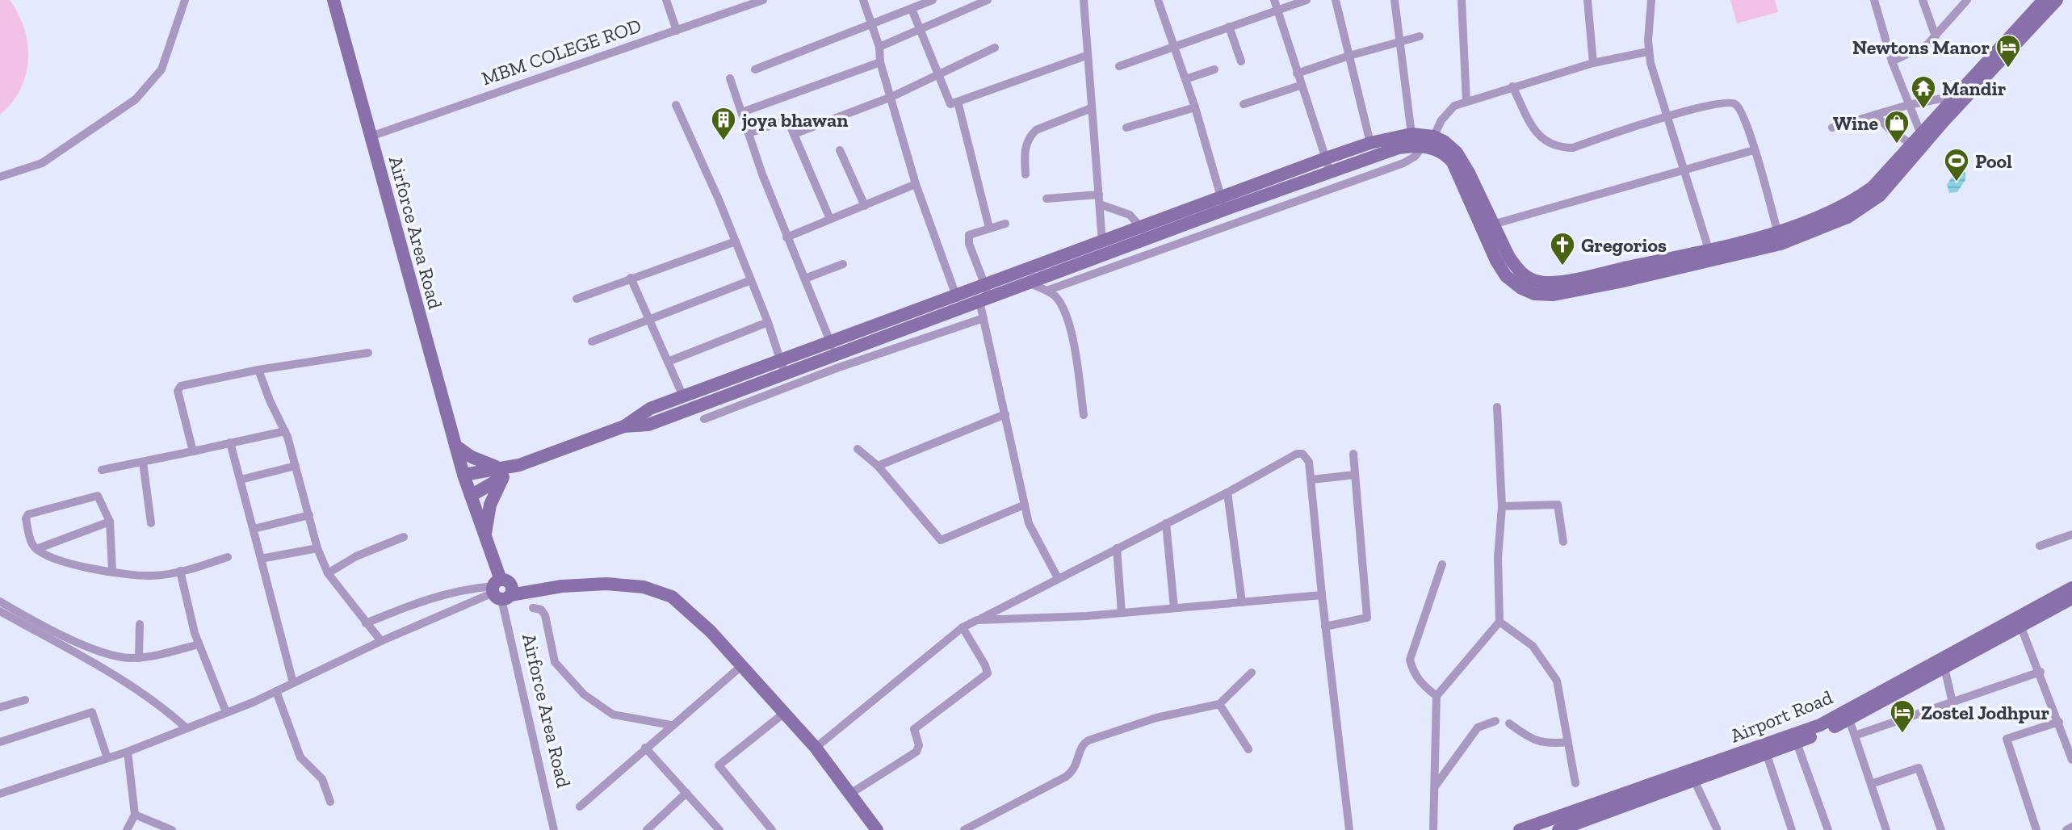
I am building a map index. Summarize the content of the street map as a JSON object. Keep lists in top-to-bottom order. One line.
{"streets":{"street":["MBM COLEGE ROD","Airforce Area Road","Airport Road"]},"crossings":[["MBM COLEGE ROD","Airforce Area Road"]],"places":{"hotel":["Newtons Manor","Zostel Jodhpur"],"temple":["Mandir"],"building":["joya bhawan"],"shop":["Wine"],"sports":["Pool"],"church":["Gregorios"]}}
